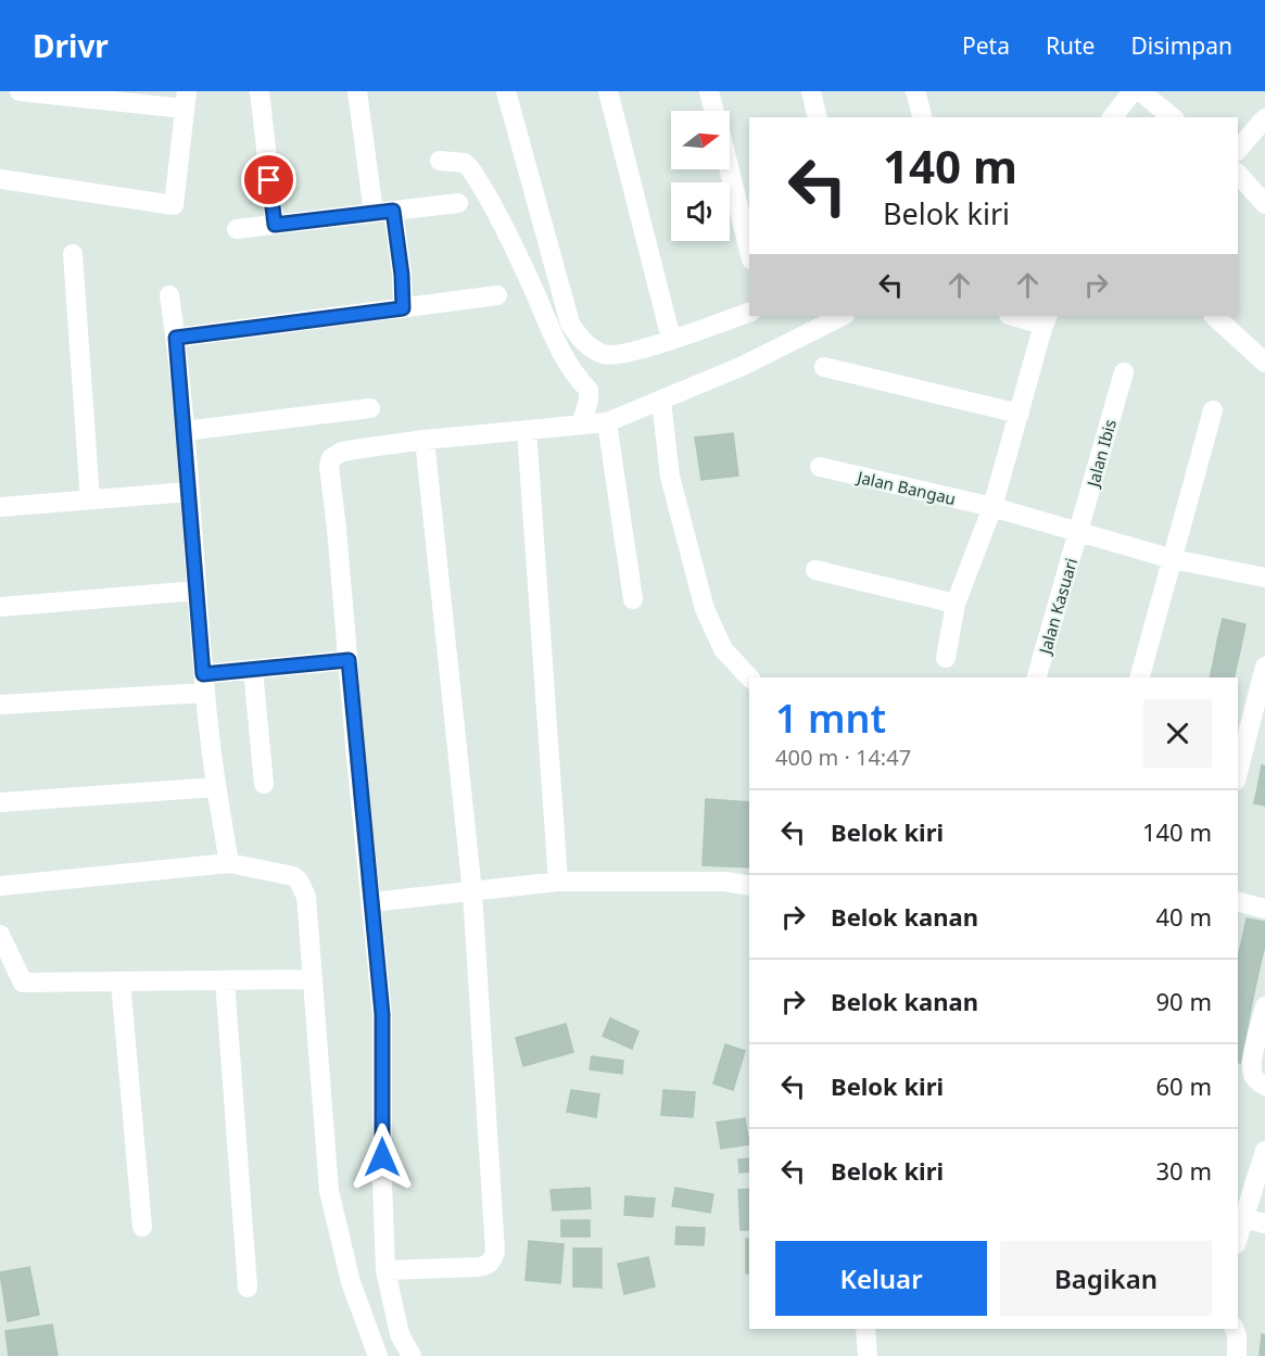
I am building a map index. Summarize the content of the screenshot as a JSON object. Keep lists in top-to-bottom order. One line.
{"streets":{"street":["Jalan Ibis","Jalan Bangau","Jalan Kasuari"]},"crossings":[["Jalan Ibis","Jalan Bangau"],["Jalan Ibis","Jalan Kasuari"],["Jalan Bangau","Jalan Kasuari"]],"north":"right","page":{"header":"Drivr","nav":["Peta","Rute","Disimpan"],"turn":["140 m","Belok kiri"],"heading":["1 mnt","400 m · 14:47"],"list":[{"name":"Belok kiri","value":"140 m"},{"name":"Belok kanan","value":"40 m"},{"name":"Belok kanan","value":"90 m"},{"name":"Belok kiri","value":"60 m"},{"name":"Belok kiri","value":"30 m"}],"buttons":["Keluar","Bagikan"]}}
